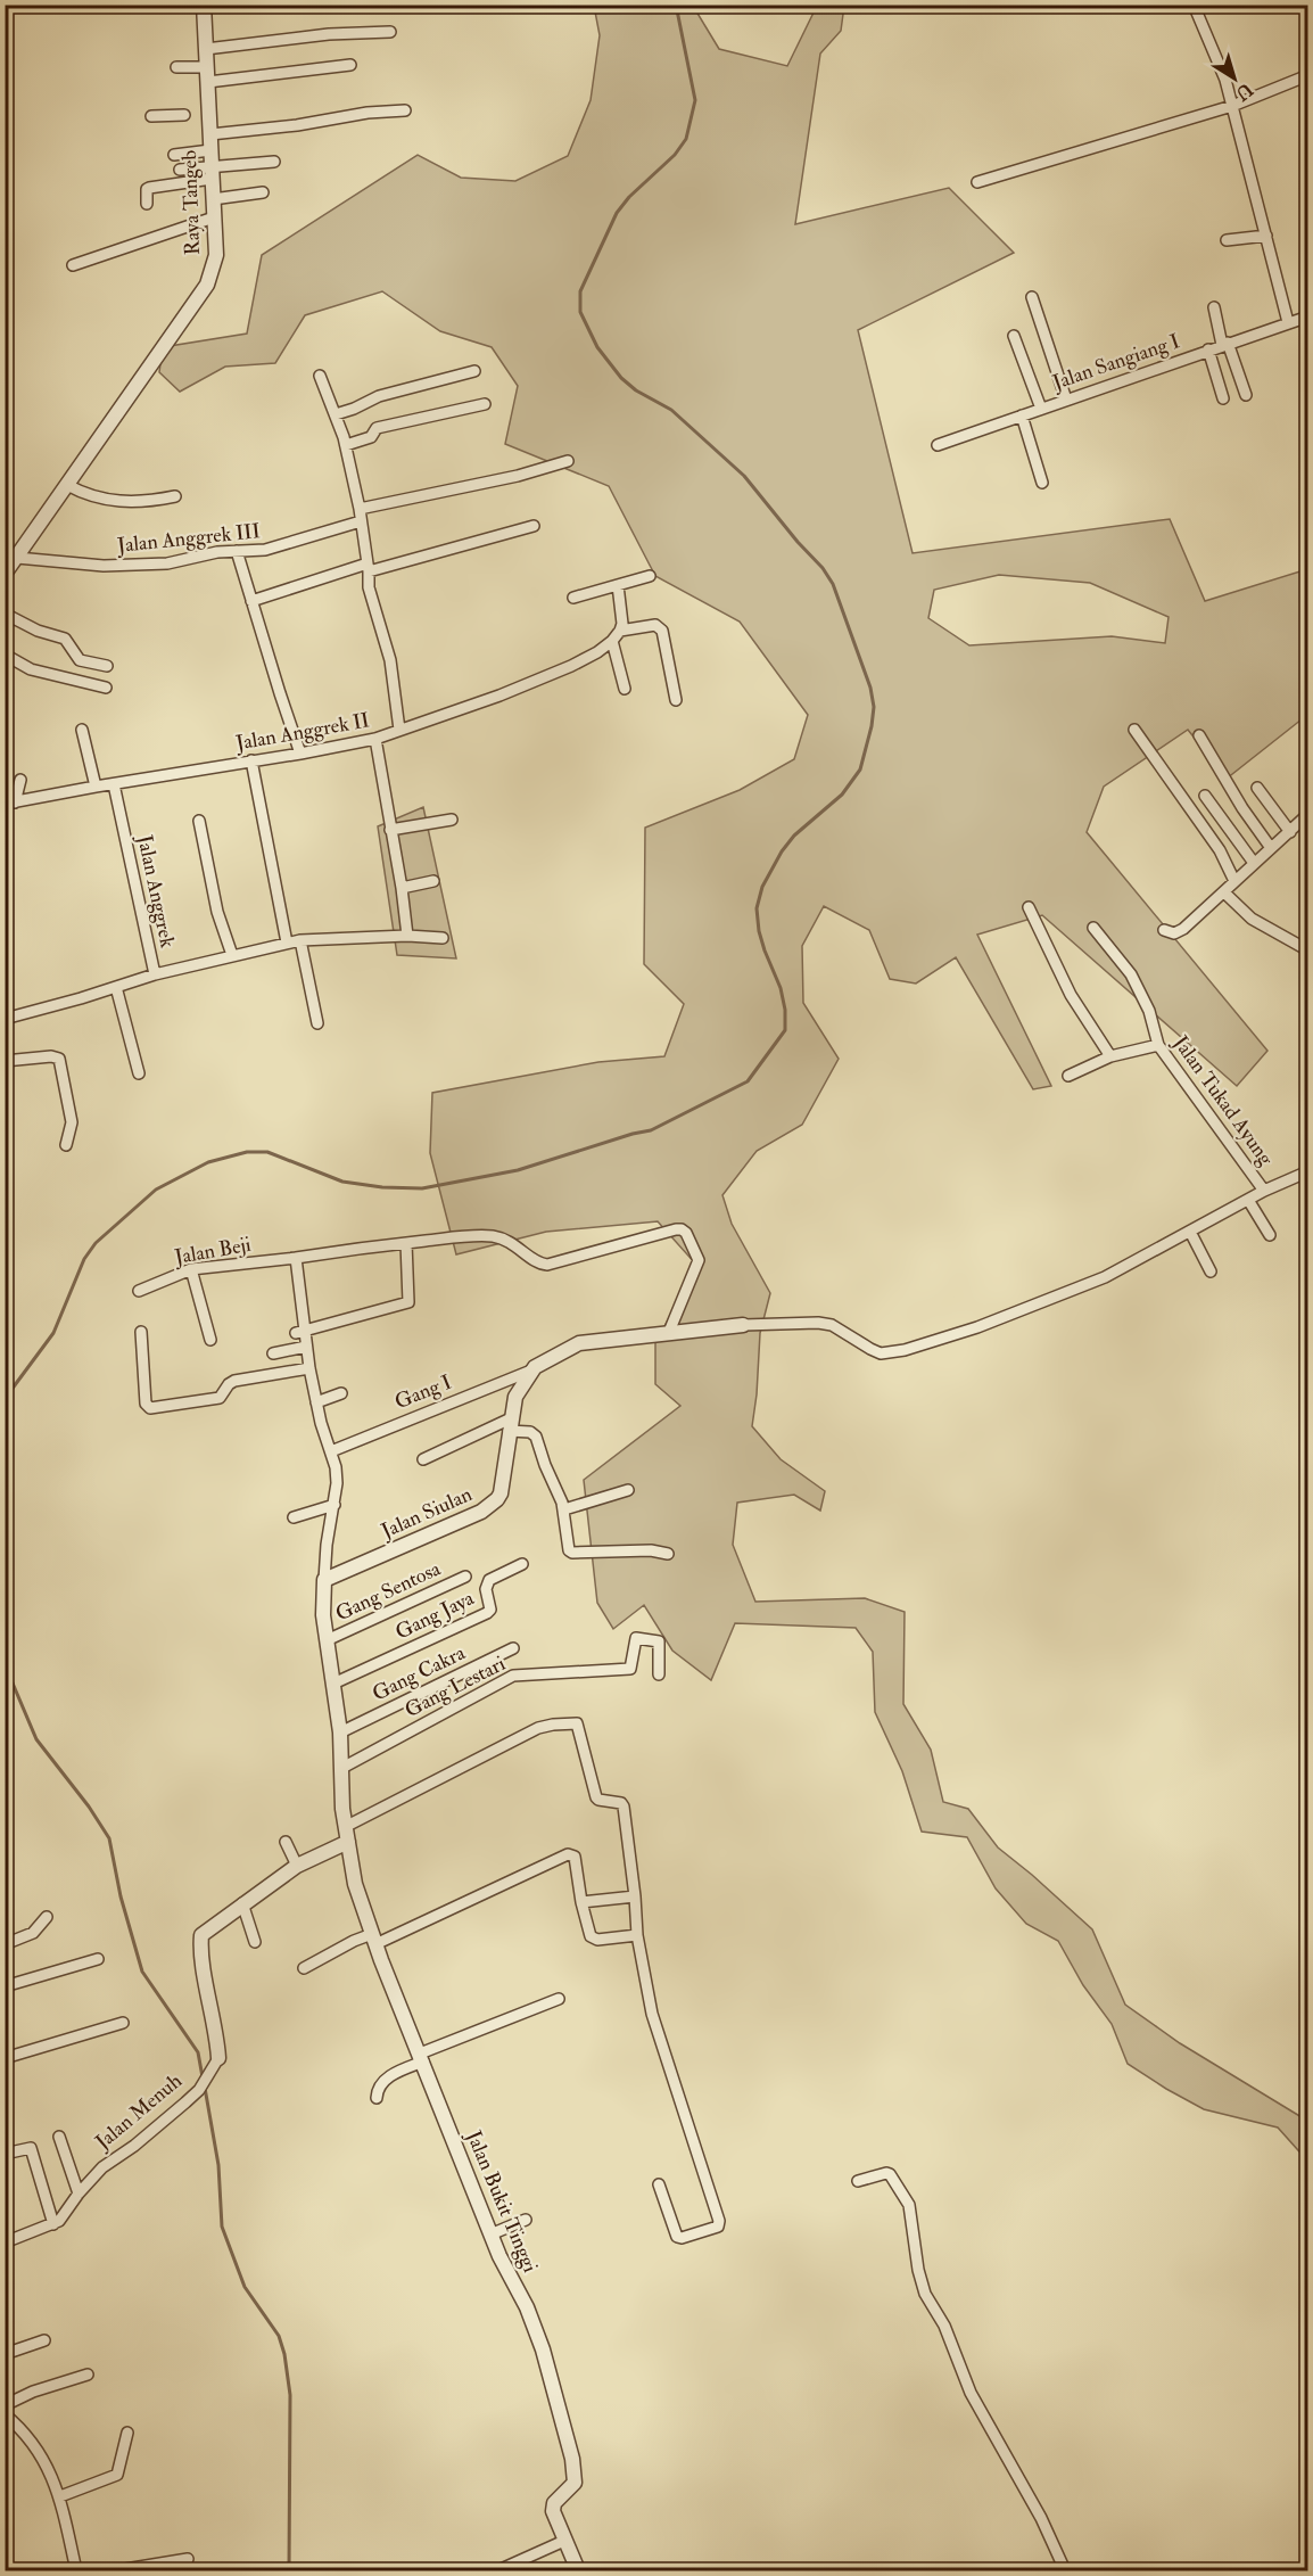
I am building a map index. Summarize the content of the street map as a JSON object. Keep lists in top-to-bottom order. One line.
{"streets":{"street":["Raya Tangeb","Jalan Sangiang I","Jalan Anggrek III","Jalan Anggrek II","Jalan Anggrek","Jalan Tukad Ayung","Jalan Beji","Gang I","Jalan Siulan","Gang Sentosa","Gang Jaya","Gang Cakra","Gang Lestari","Jalan Menuh","Jalan Bukit Tinggi"]},"crossings":[["Raya Tangeb","Jalan Anggrek III"],["Jalan Anggrek II","Jalan Anggrek"],["Gang I","Jalan Siulan"],["Jalan Menuh","Jalan Bukit Tinggi"]],"north":"bottom right"}
